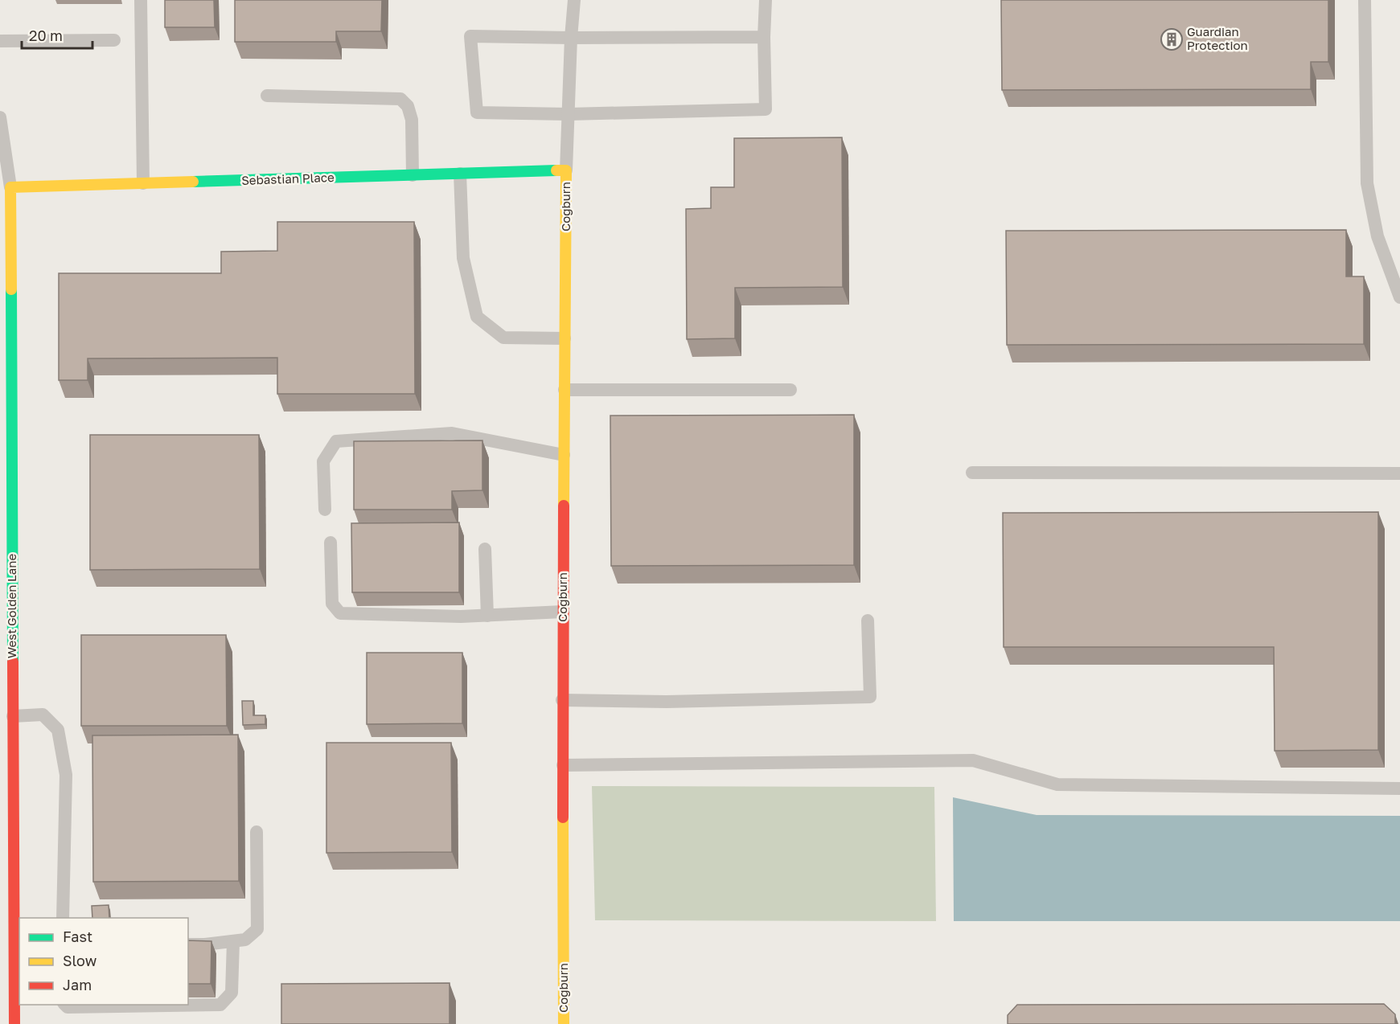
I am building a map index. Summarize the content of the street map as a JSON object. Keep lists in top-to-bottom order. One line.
{"streets":{"street":["Sebastian Place","Cogburn","West Golden Lane"]},"crossings":[["Sebastian Place","Cogburn"],["Sebastian Place","West Golden Lane"]],"places":{"building":["Guardian Protection"]},"legend":["Fast","Slow","Jam"],"scale_bar":"20 m"}
